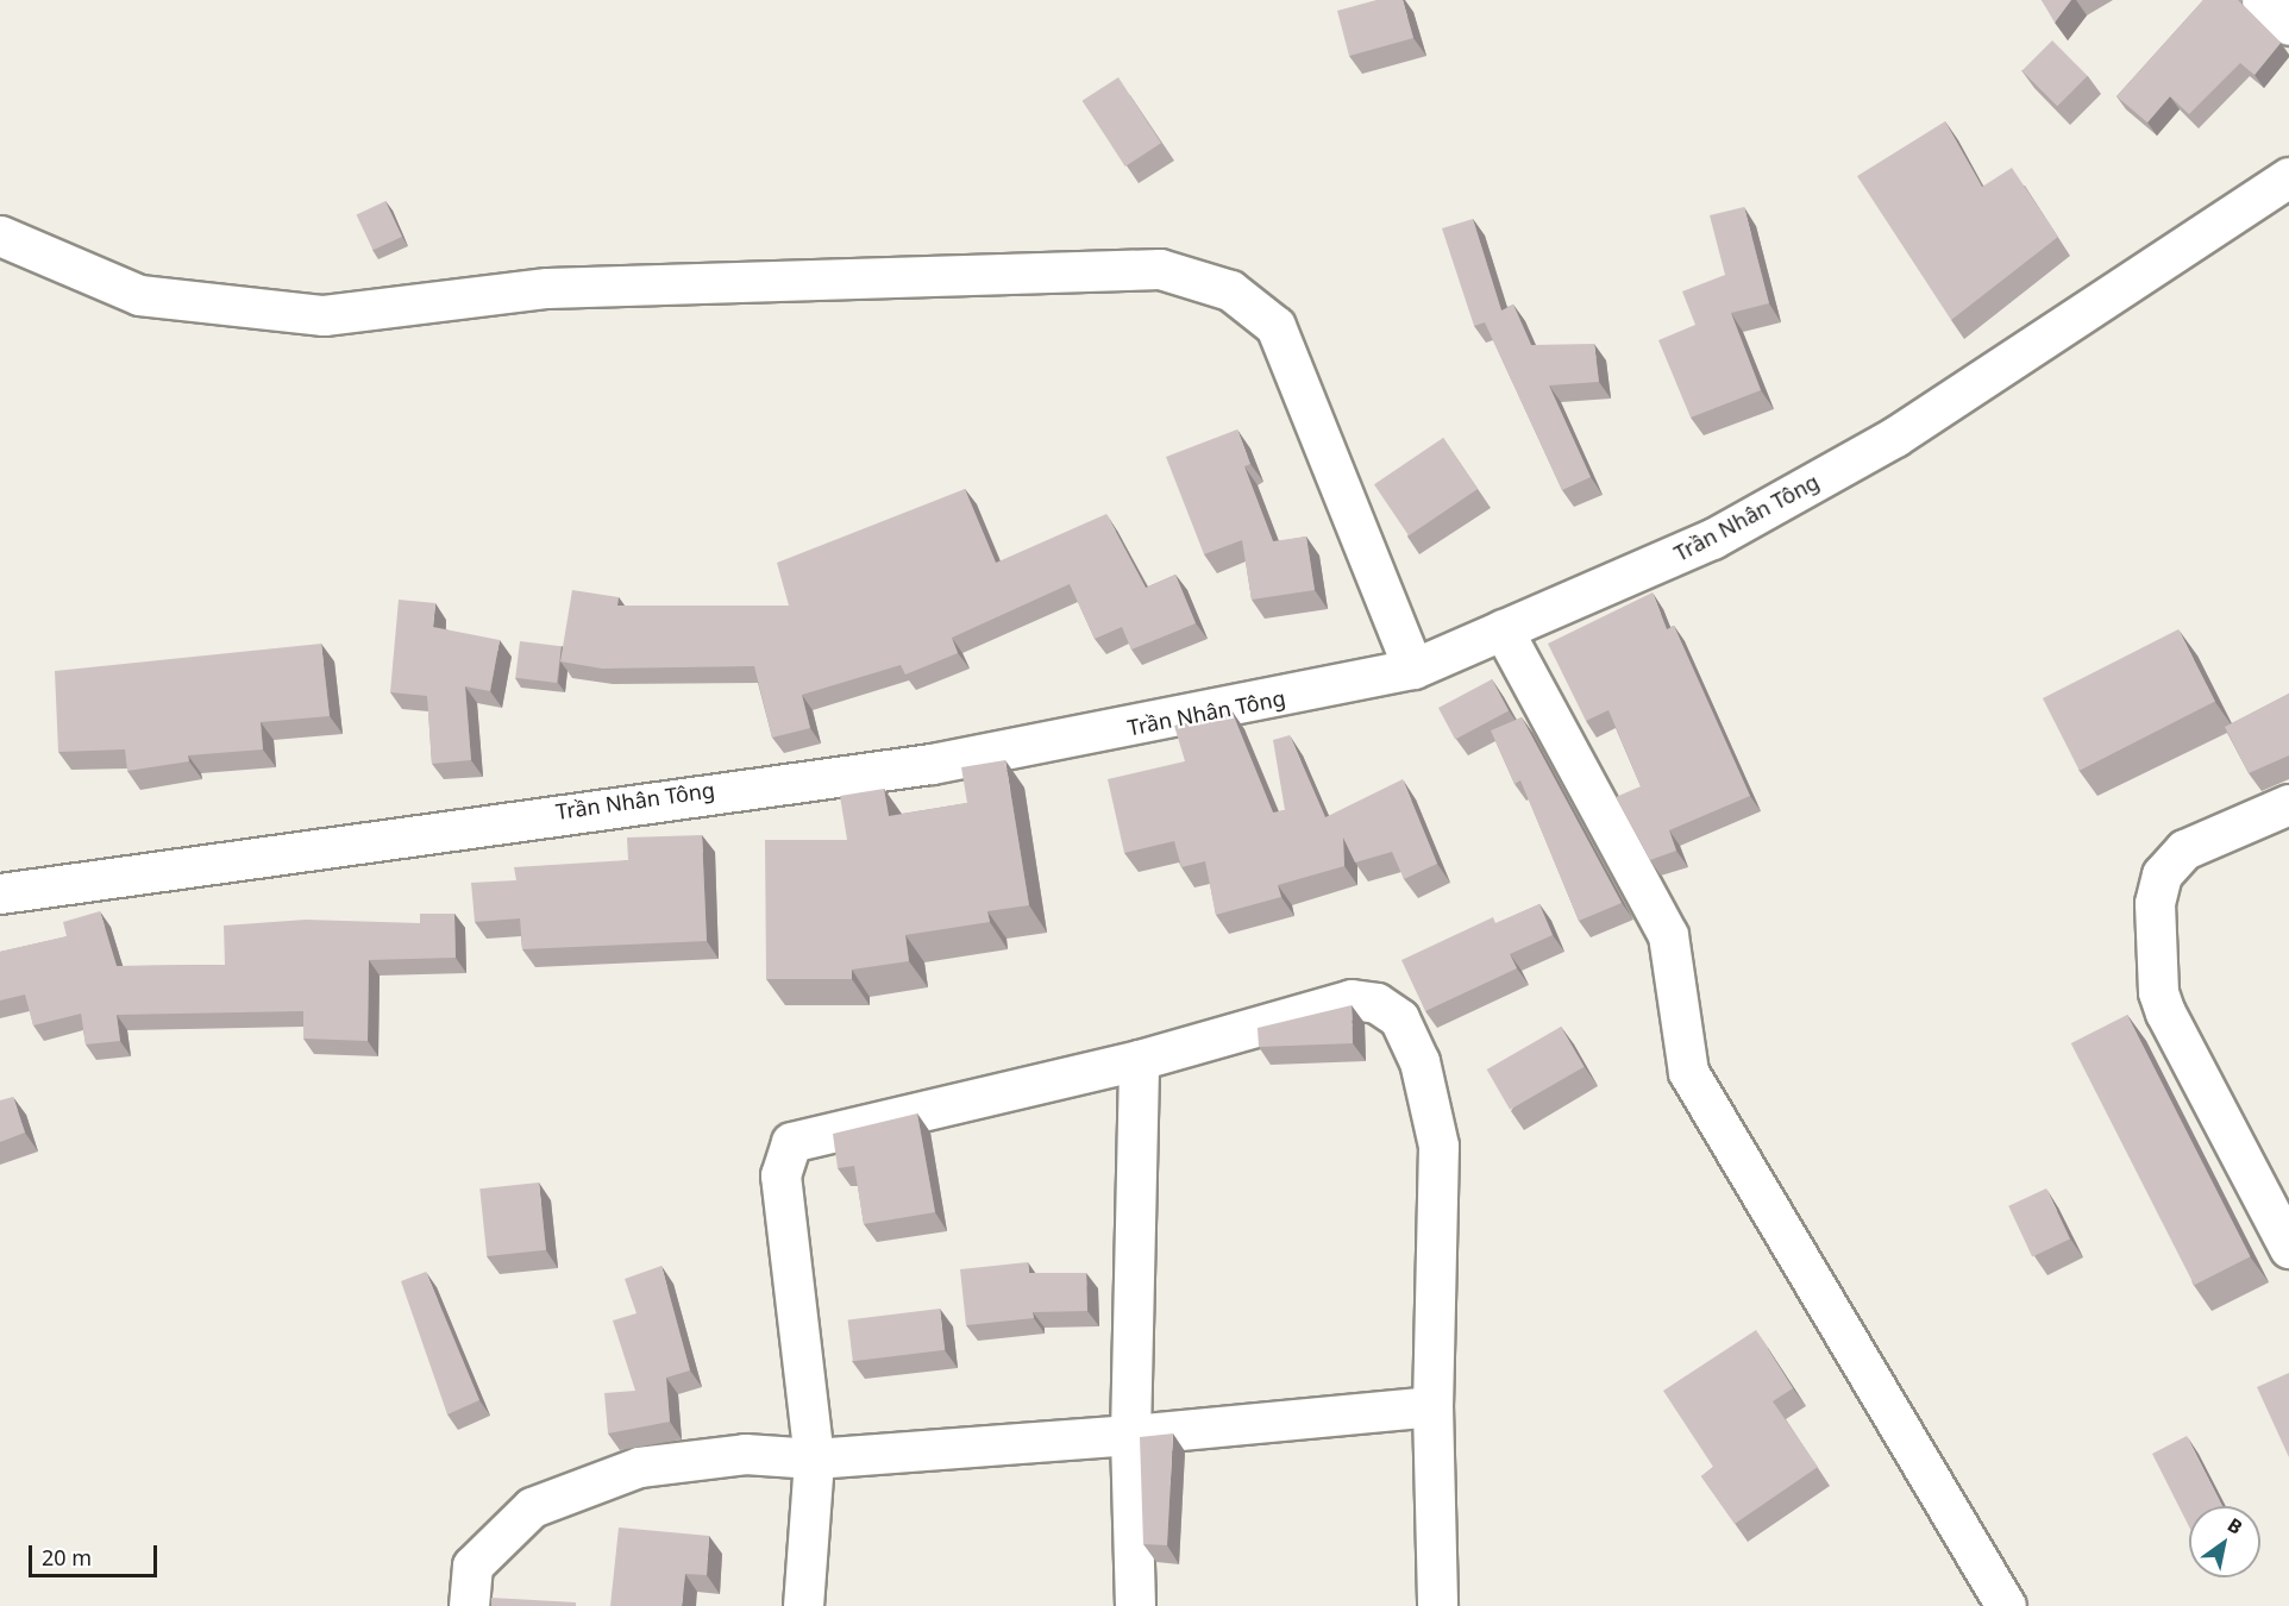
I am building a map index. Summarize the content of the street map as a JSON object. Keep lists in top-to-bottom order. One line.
{"streets":{"street":["Trần Nhân Tông"]},"scale_bar":"20 m","north":"top right"}
